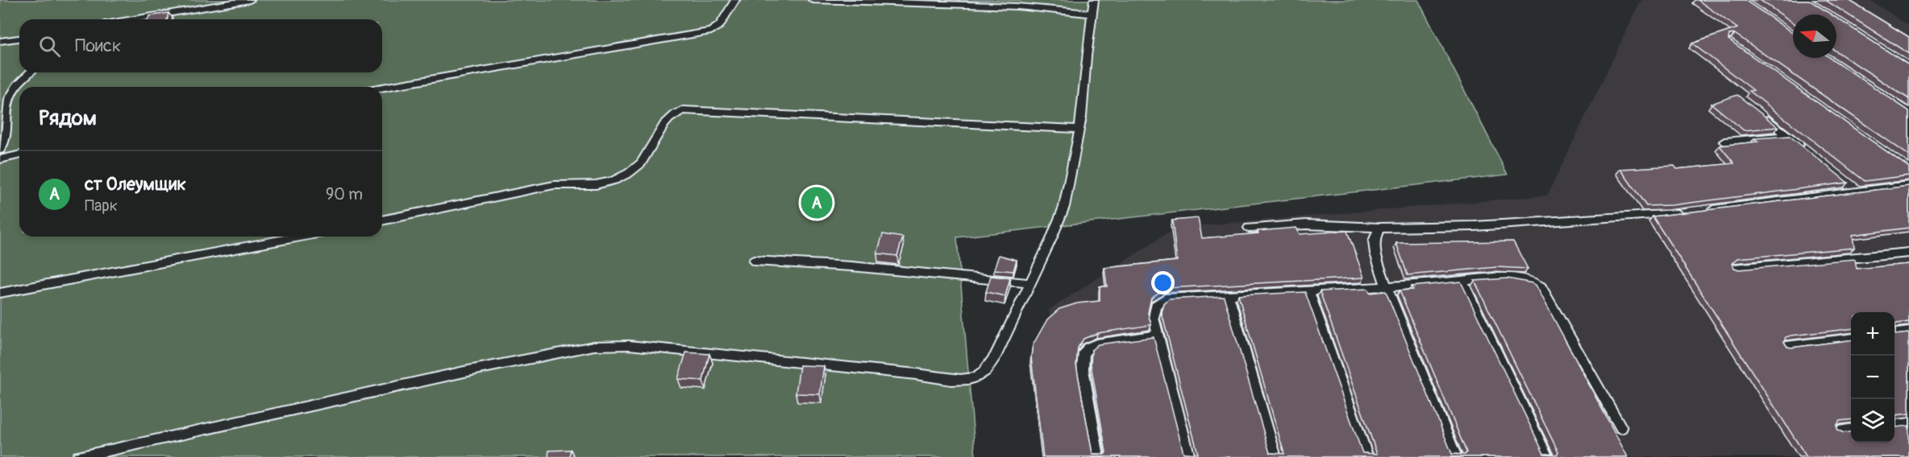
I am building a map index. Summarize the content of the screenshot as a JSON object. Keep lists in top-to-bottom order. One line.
{"north":"left","page":{"search":"Поиск","heading":"Рядом","list":[{"mark":"A","name":"ст Олеумщик","note":"Парк","value":"90 m"}],"pins":"A","map_buttons":["+","−"]}}
